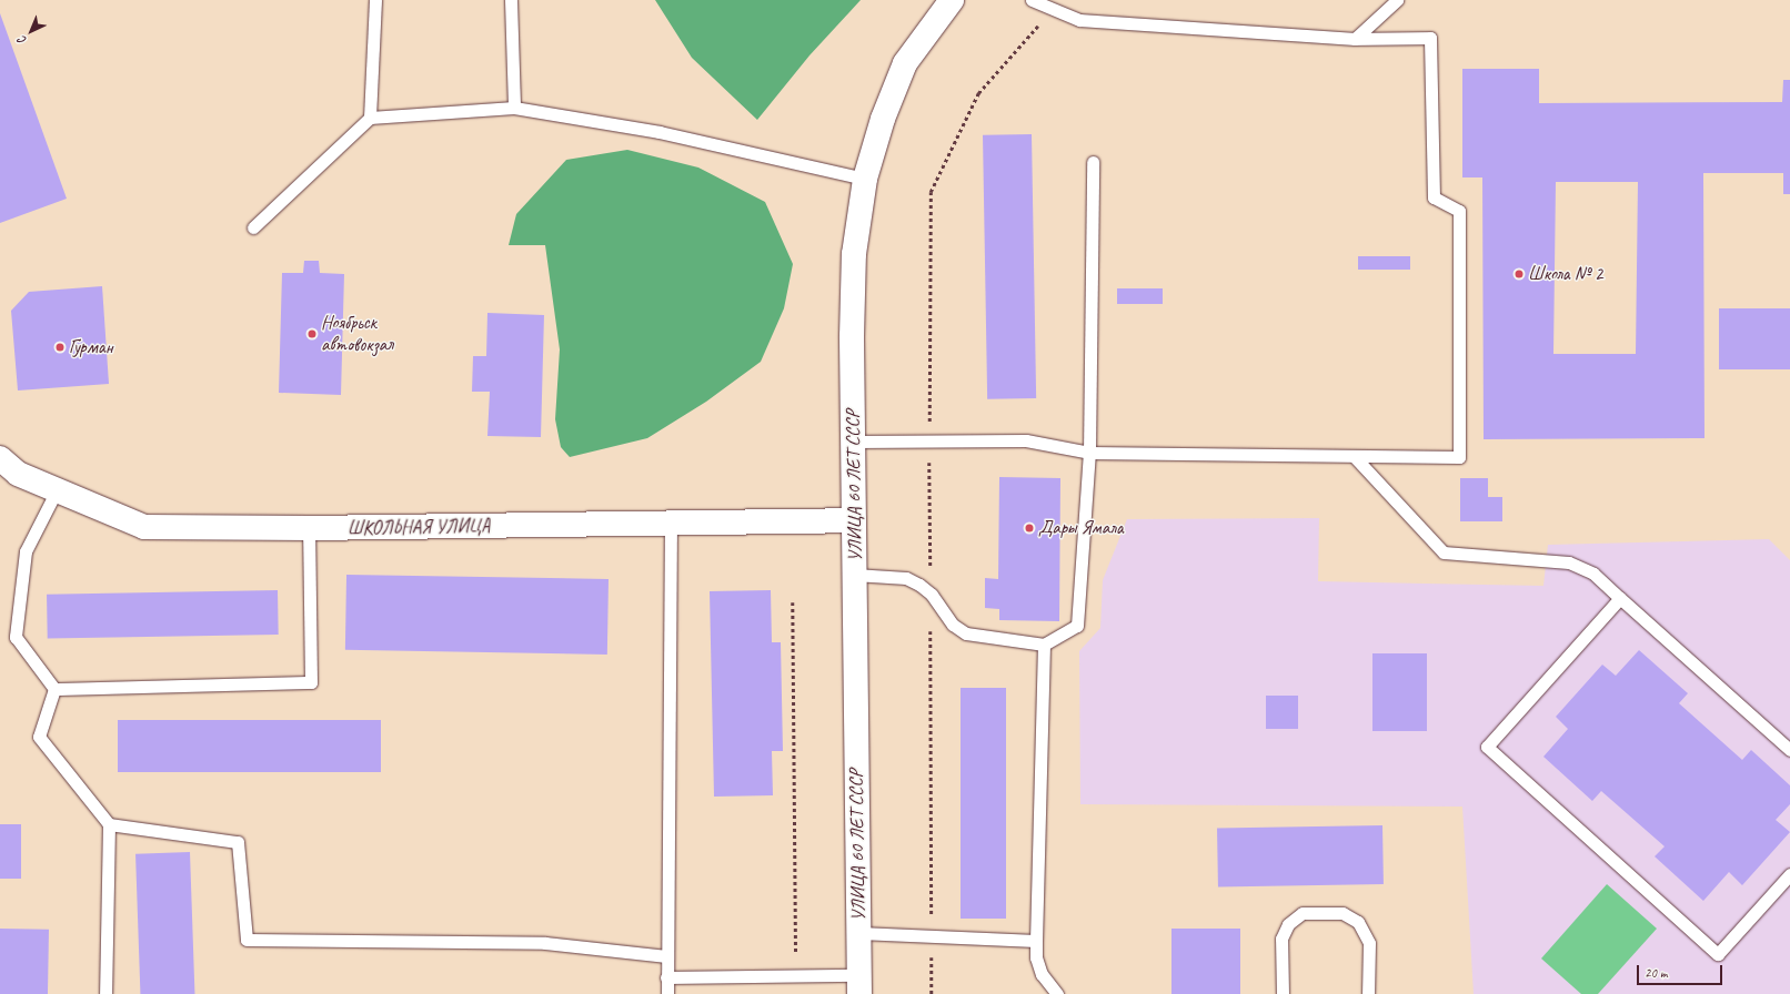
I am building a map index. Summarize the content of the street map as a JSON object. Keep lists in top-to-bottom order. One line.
{"streets":{"main road":["УЛИЦА 60 ЛЕТ СССР","ШКОЛЬНАЯ УЛИЦА"]},"crossings":[["УЛИЦА 60 ЛЕТ СССР","ШКОЛЬНАЯ УЛИЦА"]],"places":["Школа № 2","Ноябрьск автовокзал","Гурман","Дары Ямала"],"scale_bar":"20 m","north":"bottom left"}
